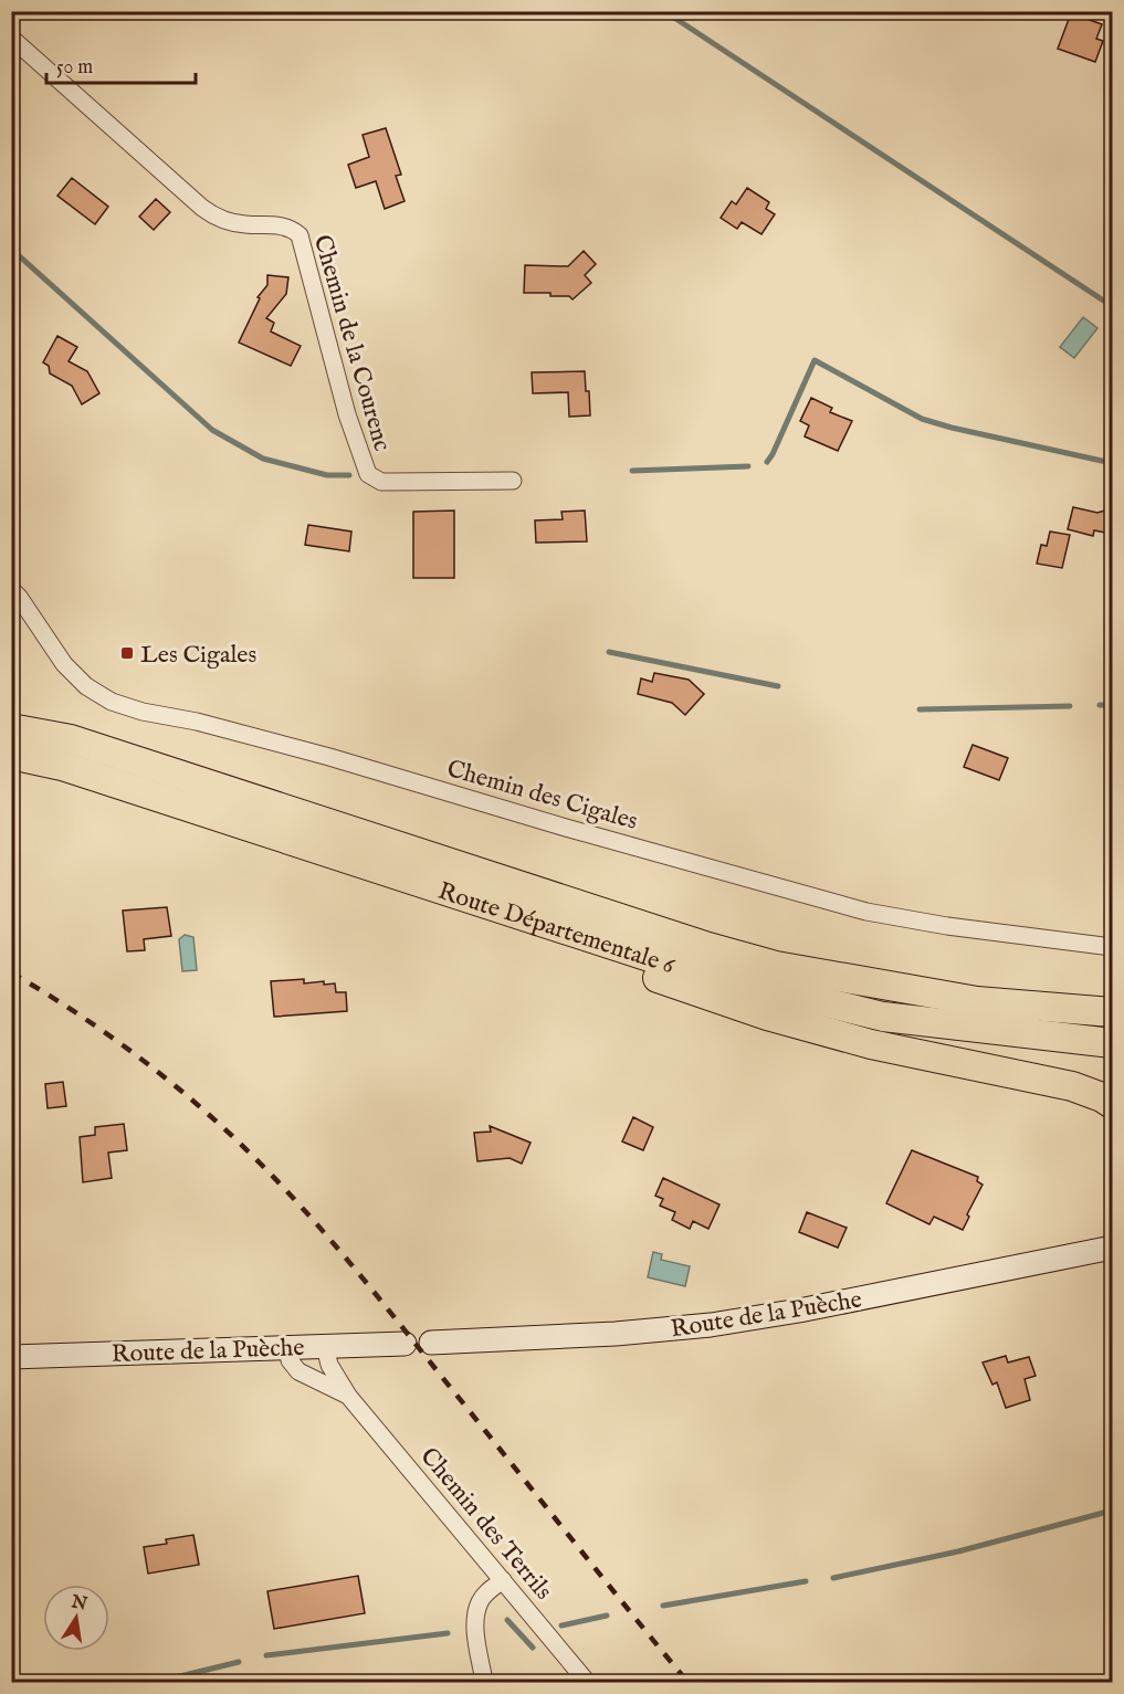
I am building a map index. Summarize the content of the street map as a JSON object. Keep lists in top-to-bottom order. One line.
{"streets":{"highway":["Route Départementale 6"],"main road":["Route de la Puèche"],"street":["Chemin de la Courenc","Chemin des Cigales","Chemin des Terrils"]},"crossings":[["Route de la Puèche","Chemin des Terrils"]],"places":{"transit":["Les Cigales"]},"scale_bar":"50 m","north":"top"}
